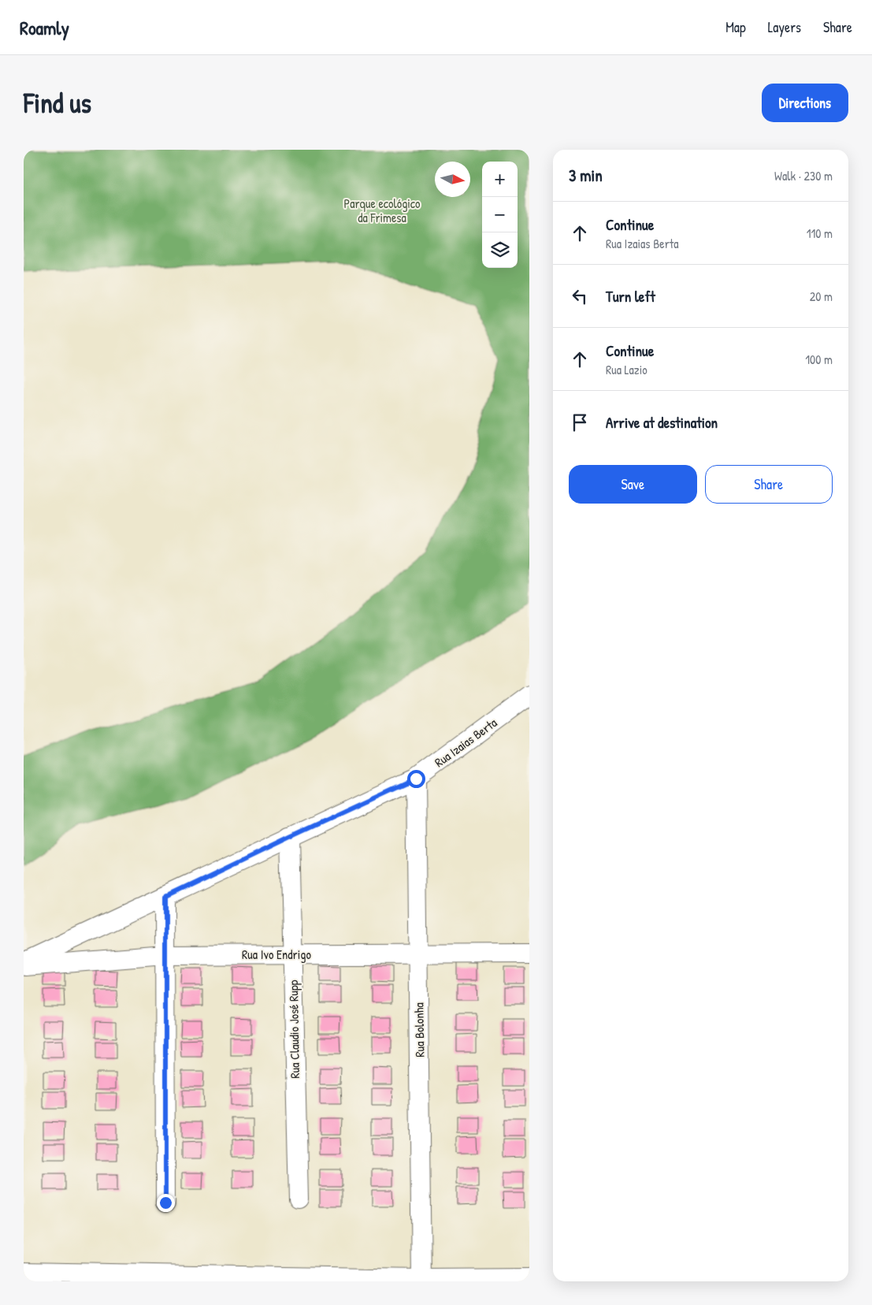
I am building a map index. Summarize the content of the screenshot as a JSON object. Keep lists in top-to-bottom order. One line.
{"streets":{"street":["Rua Izaias Berta","Rua Ivo Endrigo","Rua Claudio José Rupp","Rua Bolonha"]},"crossings":[["Rua Izaias Berta","Rua Claudio José Rupp"],["Rua Izaias Berta","Rua Bolonha"],["Rua Ivo Endrigo","Rua Claudio José Rupp"],["Rua Ivo Endrigo","Rua Bolonha"]],"parks":["Parque ecológico da Frimesa"],"north":"right","page":{"header":"Roamly","nav":["Map","Layers","Share"],"buttons":["Directions",["Save","Share"]],"title":"Find us","heading":["3 min","Walk · 230 m"],"map_buttons":["+","−"],"list":[["Continue","Rua Izaias Berta","110 m"],["Turn left","20 m"],["Continue","Rua Lazio","100 m"],"Arrive at destination"]}}
